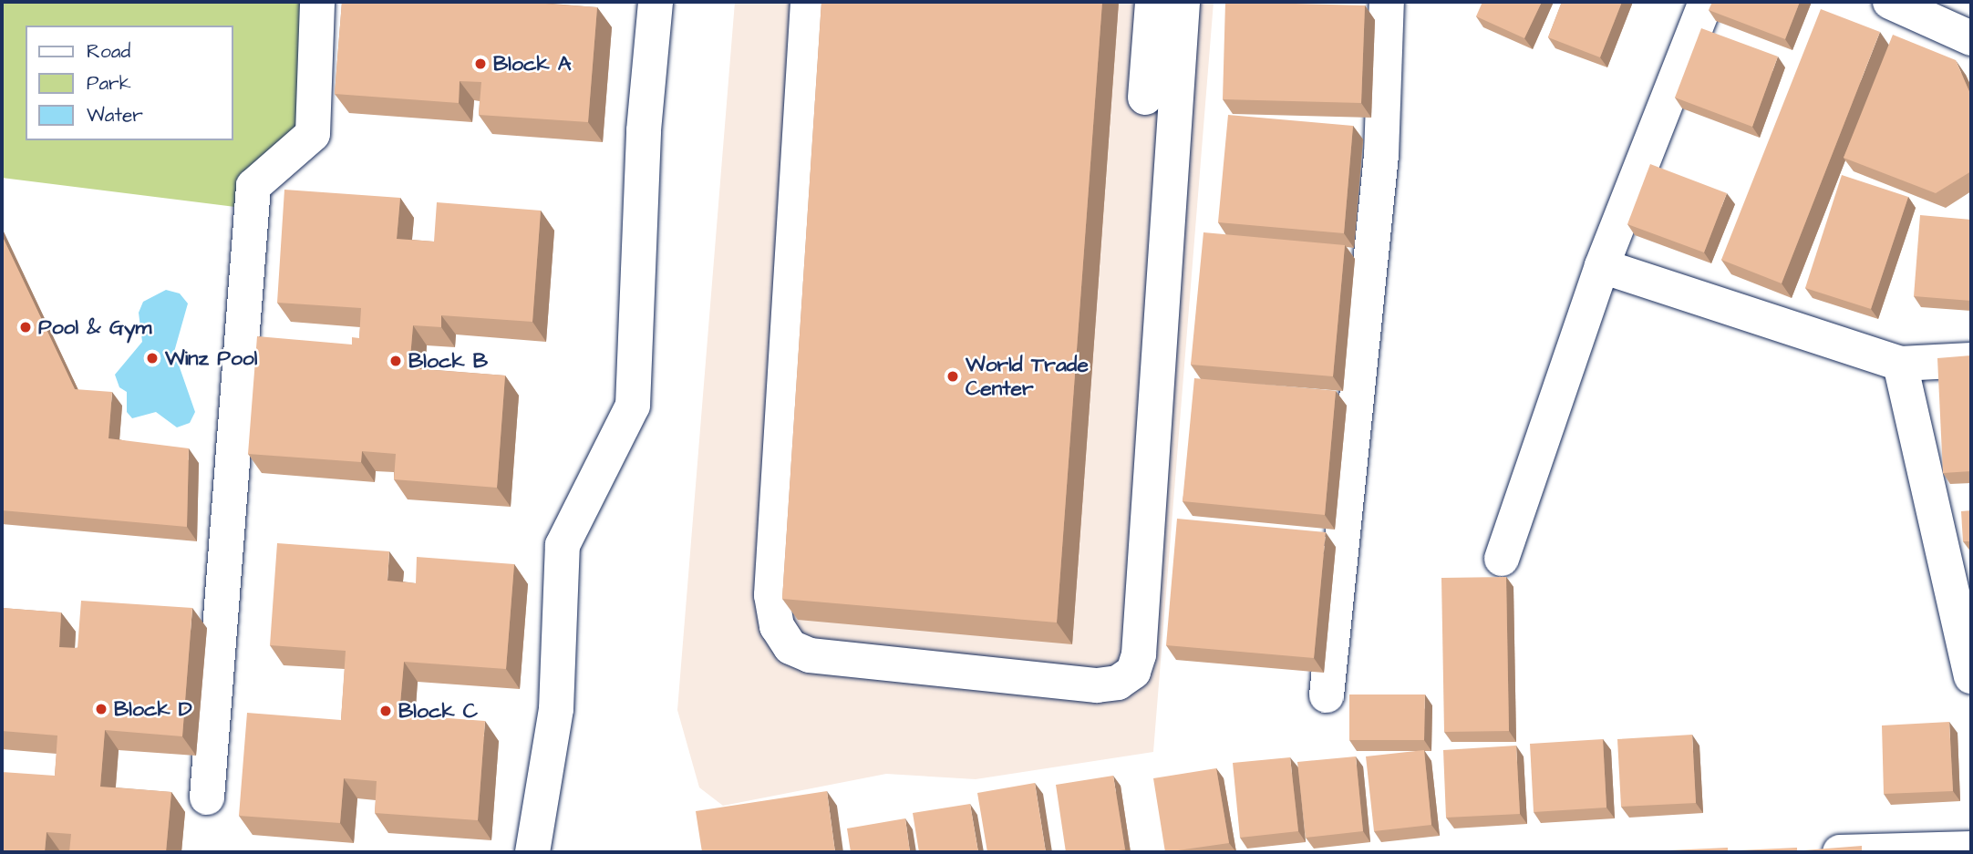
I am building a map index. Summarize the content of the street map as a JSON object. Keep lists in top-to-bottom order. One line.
{"places":["Block A","Pool & Gym","Winz Pool","Block B","World Trade Center","Block D","Block C"],"legend":["Road","Park","Water"]}
